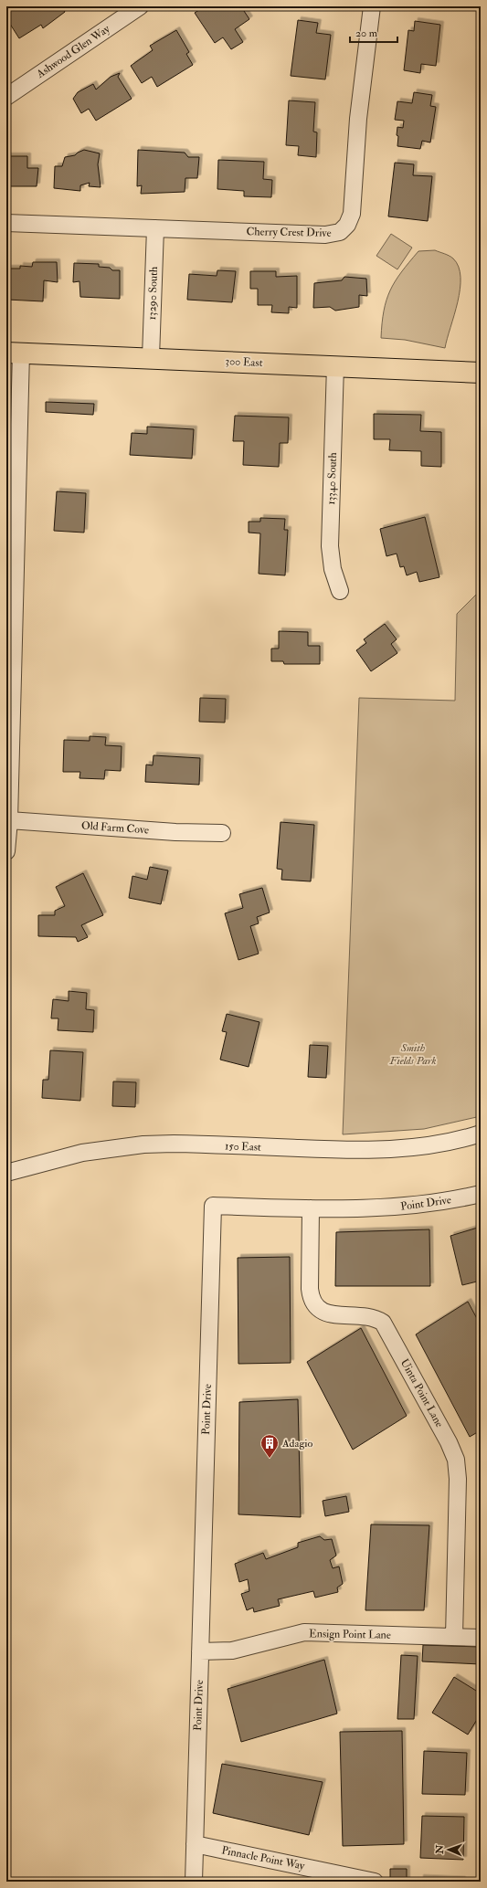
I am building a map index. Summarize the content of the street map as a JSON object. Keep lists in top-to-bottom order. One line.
{"streets":{"main road":["300 East"],"street":["Ashwood Glen Way","Cherry Crest Drive","13290 South","13340 South","Old Farm Cove","150 East","Point Drive","Uinta Point Lane","Ensign Point Lane","Pinnacle Point Way"]},"crossings":[["Cherry Crest Drive","13290 South"],["13290 South","300 East"],["300 East","13340 South"],["Point Drive","Uinta Point Lane"],["Point Drive","Ensign Point Lane"],["Point Drive","Pinnacle Point Way"],["Uinta Point Lane","Ensign Point Lane"]],"parks":["Smith Fields Park"],"places":{"building":["Adagio"]},"scale_bar":"20 m","north":"left"}
